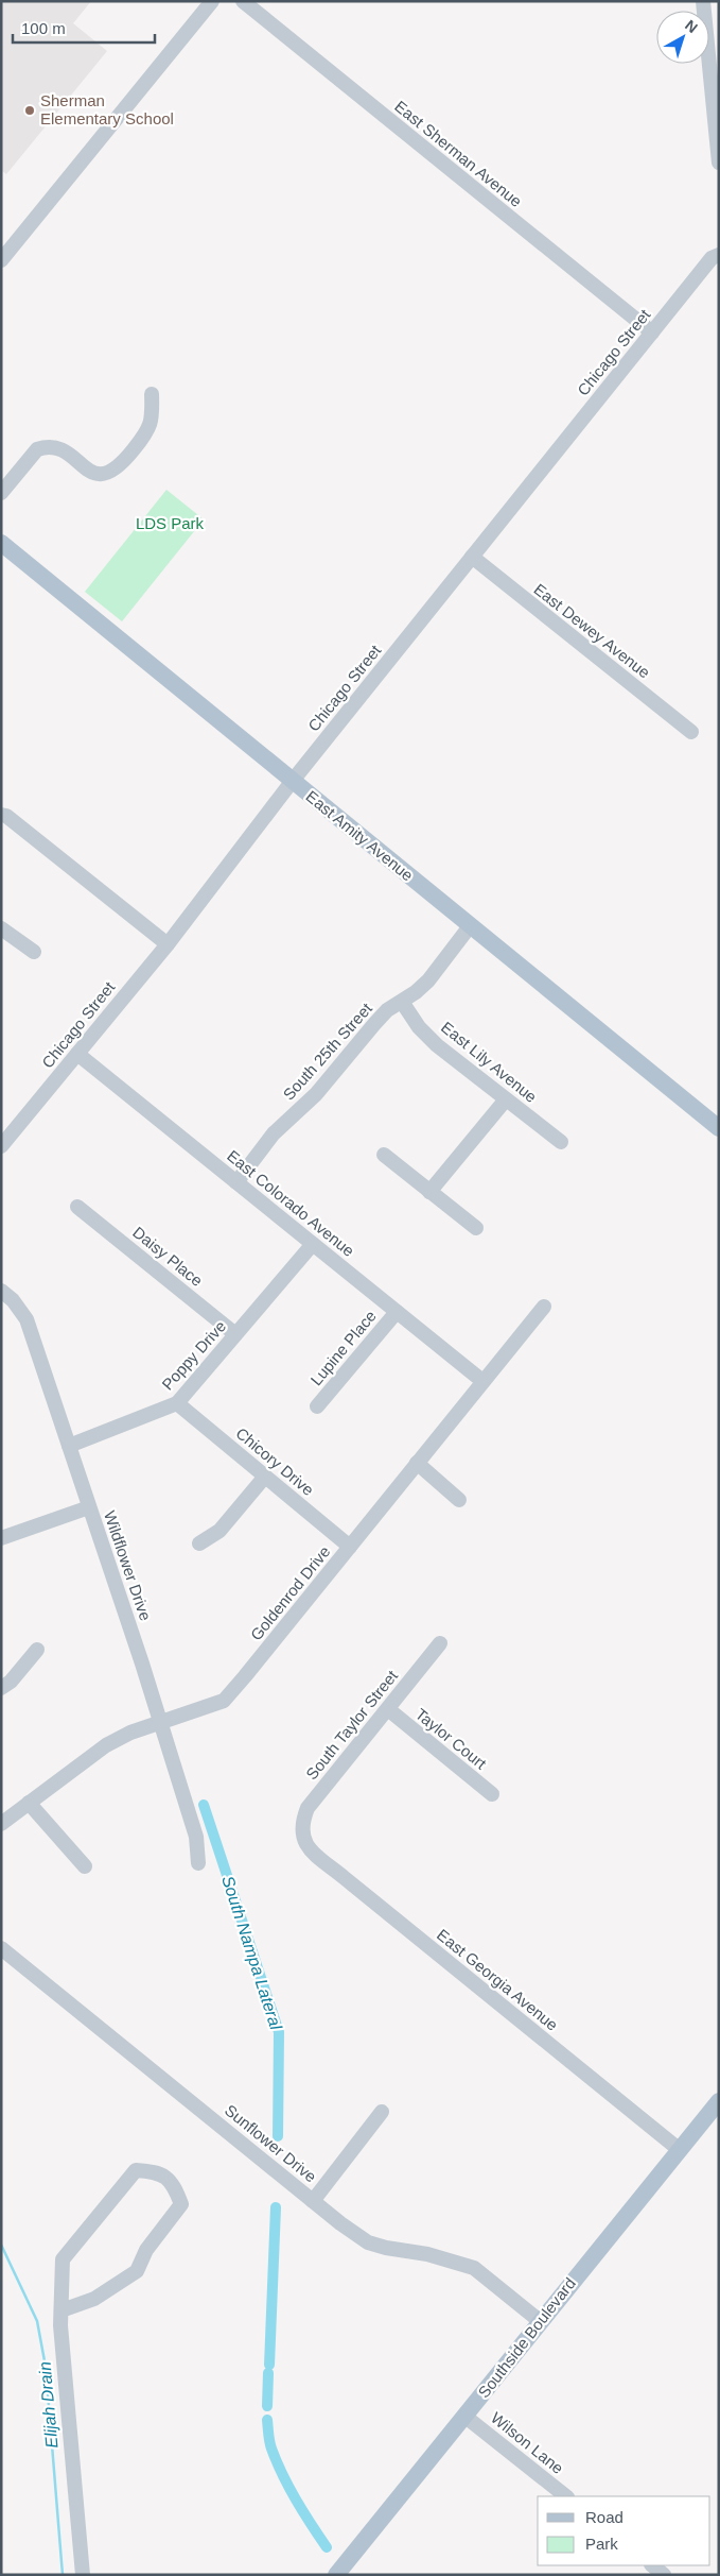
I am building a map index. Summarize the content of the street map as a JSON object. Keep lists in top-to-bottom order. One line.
{"streets":{"main road":["East Amity Avenue","Southside Boulevard"],"street":["East Sherman Avenue","Chicago Street","East Dewey Avenue","South 25th Street","East Lily Avenue","East Colorado Avenue","Daisy Place","Lupine Place","Poppy Drive","Chicory Drive","Wildflower Drive","Goldenrod Drive","South Taylor Street","Taylor Court","East Georgia Avenue","Sunflower Drive","Wilson Lane"]},"crossings":[["East Sherman Avenue","Chicago Street"],["Chicago Street","East Dewey Avenue"],["Chicago Street","East Amity Avenue"],["Chicago Street","East Colorado Avenue"],["East Amity Avenue","South 25th Street"],["South 25th Street","East Lily Avenue"],["South 25th Street","East Colorado Avenue"],["East Colorado Avenue","Lupine Place"],["East Colorado Avenue","Poppy Drive"],["East Colorado Avenue","Goldenrod Drive"],["Daisy Place","Poppy Drive"],["Poppy Drive","Chicory Drive"],["Poppy Drive","Wildflower Drive"],["Chicory Drive","Goldenrod Drive"],["Wildflower Drive","Goldenrod Drive"],["South Taylor Street","Taylor Court"],["South Taylor Street","East Georgia Avenue"],["East Georgia Avenue","Southside Boulevard"],["Sunflower Drive","Southside Boulevard"],["Southside Boulevard","Wilson Lane"]],"water":["South Nampa Lateral","Elijah Drain"],"parks":["LDS Park"],"places":["Sherman Elementary School"],"legend":["Road","Park"],"scale_bar":"100 m","north":"top right"}
